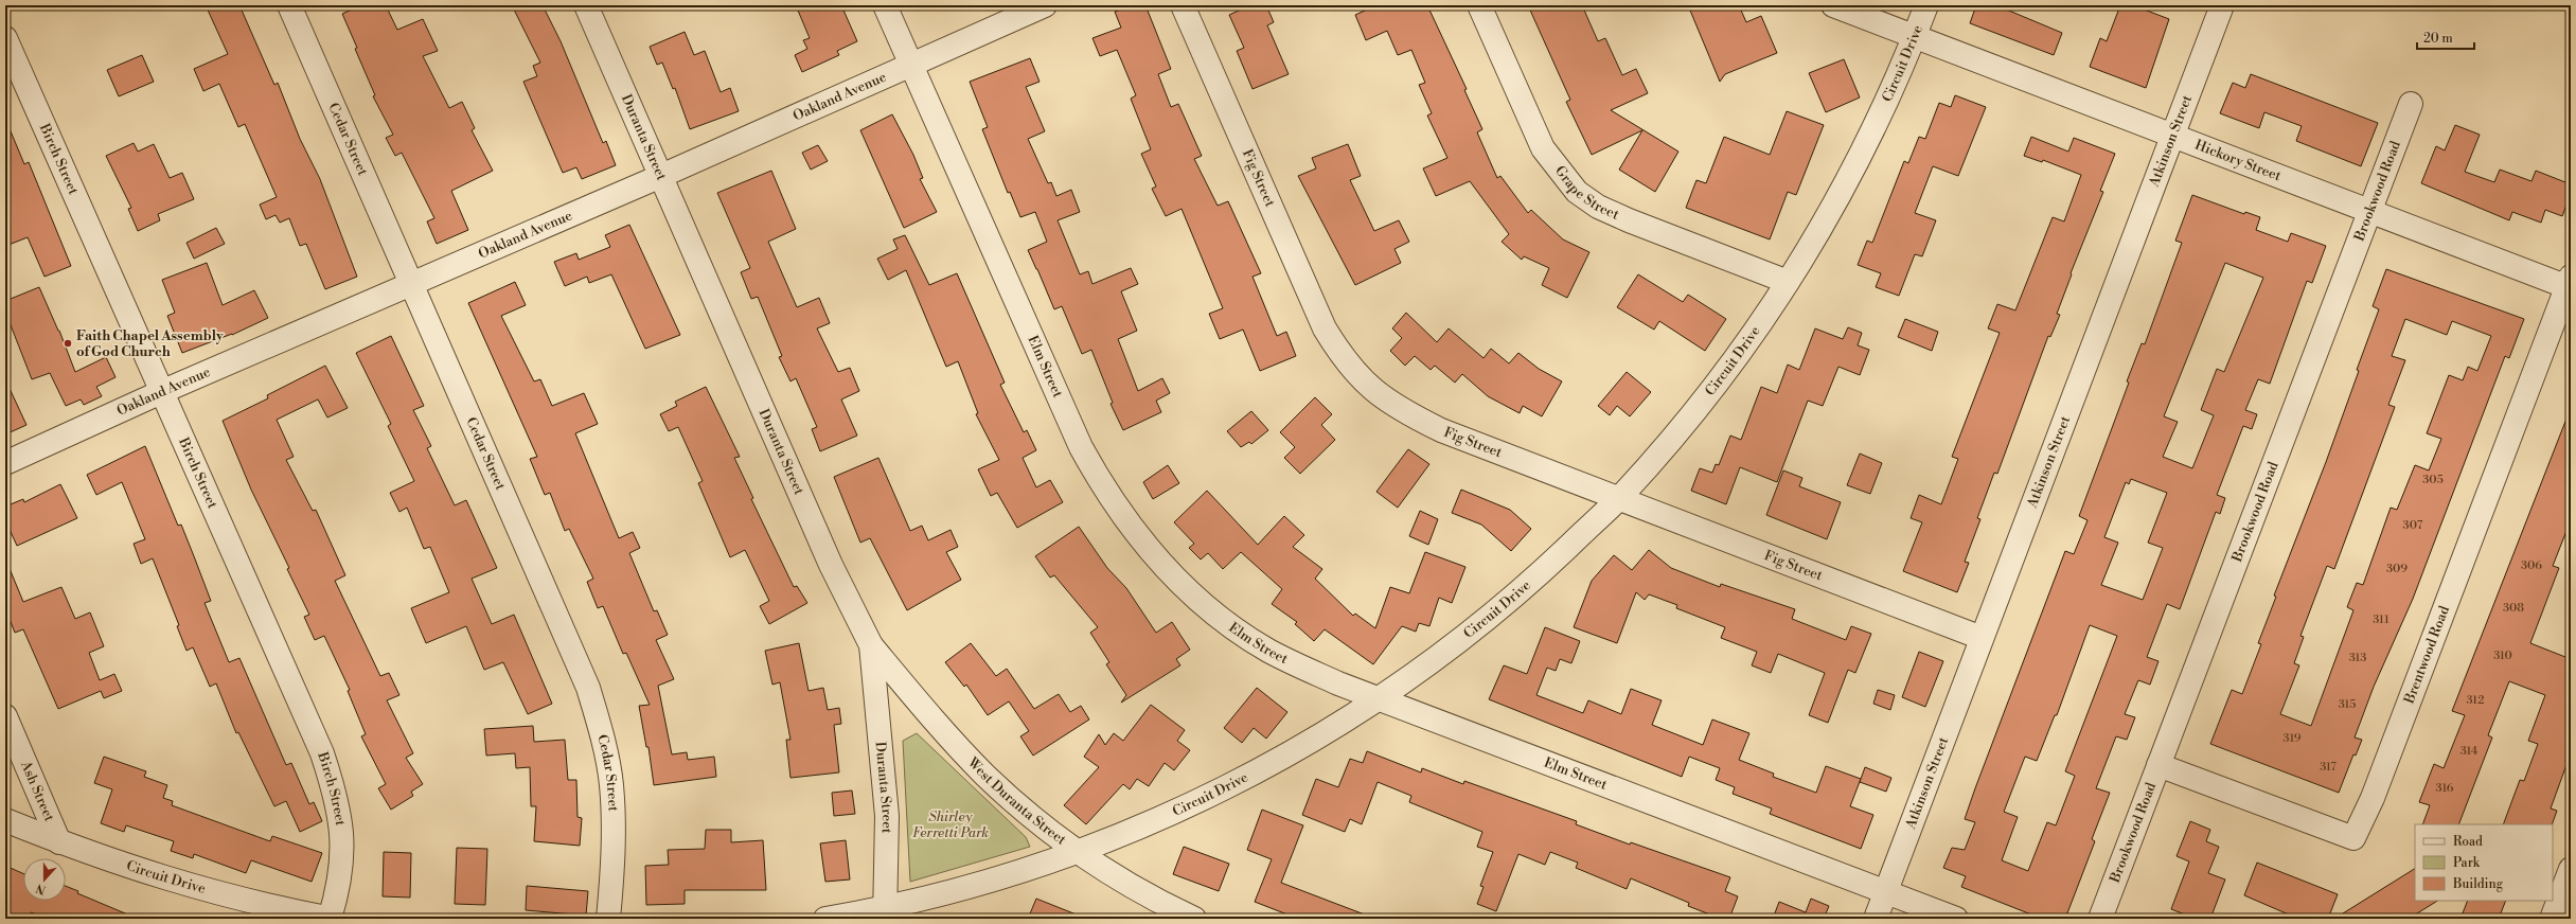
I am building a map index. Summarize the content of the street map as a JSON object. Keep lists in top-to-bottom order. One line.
{"streets":{"street":["Circuit Drive","Oakland Avenue","Duranta Street","Cedar Street","Atkinson Street","Birch Street","Hickory Street","Fig Street","Grape Street","Brookwood Road","Elm Street","Brentwood Road","Ash Street","West Duranta Street"]},"crossings":[["Circuit Drive","Duranta Street"],["Circuit Drive","Birch Street"],["Circuit Drive","Hickory Street"],["Circuit Drive","Fig Street"],["Circuit Drive","Grape Street"],["Circuit Drive","Elm Street"],["Circuit Drive","Ash Street"],["Circuit Drive","West Duranta Street"],["Oakland Avenue","Duranta Street"],["Oakland Avenue","Cedar Street"],["Oakland Avenue","Birch Street"],["Oakland Avenue","Elm Street"],["Duranta Street","West Duranta Street"],["Atkinson Street","Hickory Street"],["Atkinson Street","Fig Street"],["Atkinson Street","Elm Street"],["Hickory Street","Brookwood Road"],["Hickory Street","Brentwood Road"],["Brookwood Road","Brentwood Road"]],"parks":["Shirley Ferretti Park"],"places":["Faith Chapel Assembly of God Church"],"house_numbers":["305","307","306","309","308","311","310","313","312","315","319","314","317","316"],"legend":["Road","Park","Building"],"scale_bar":"20 m","north":"bottom"}
